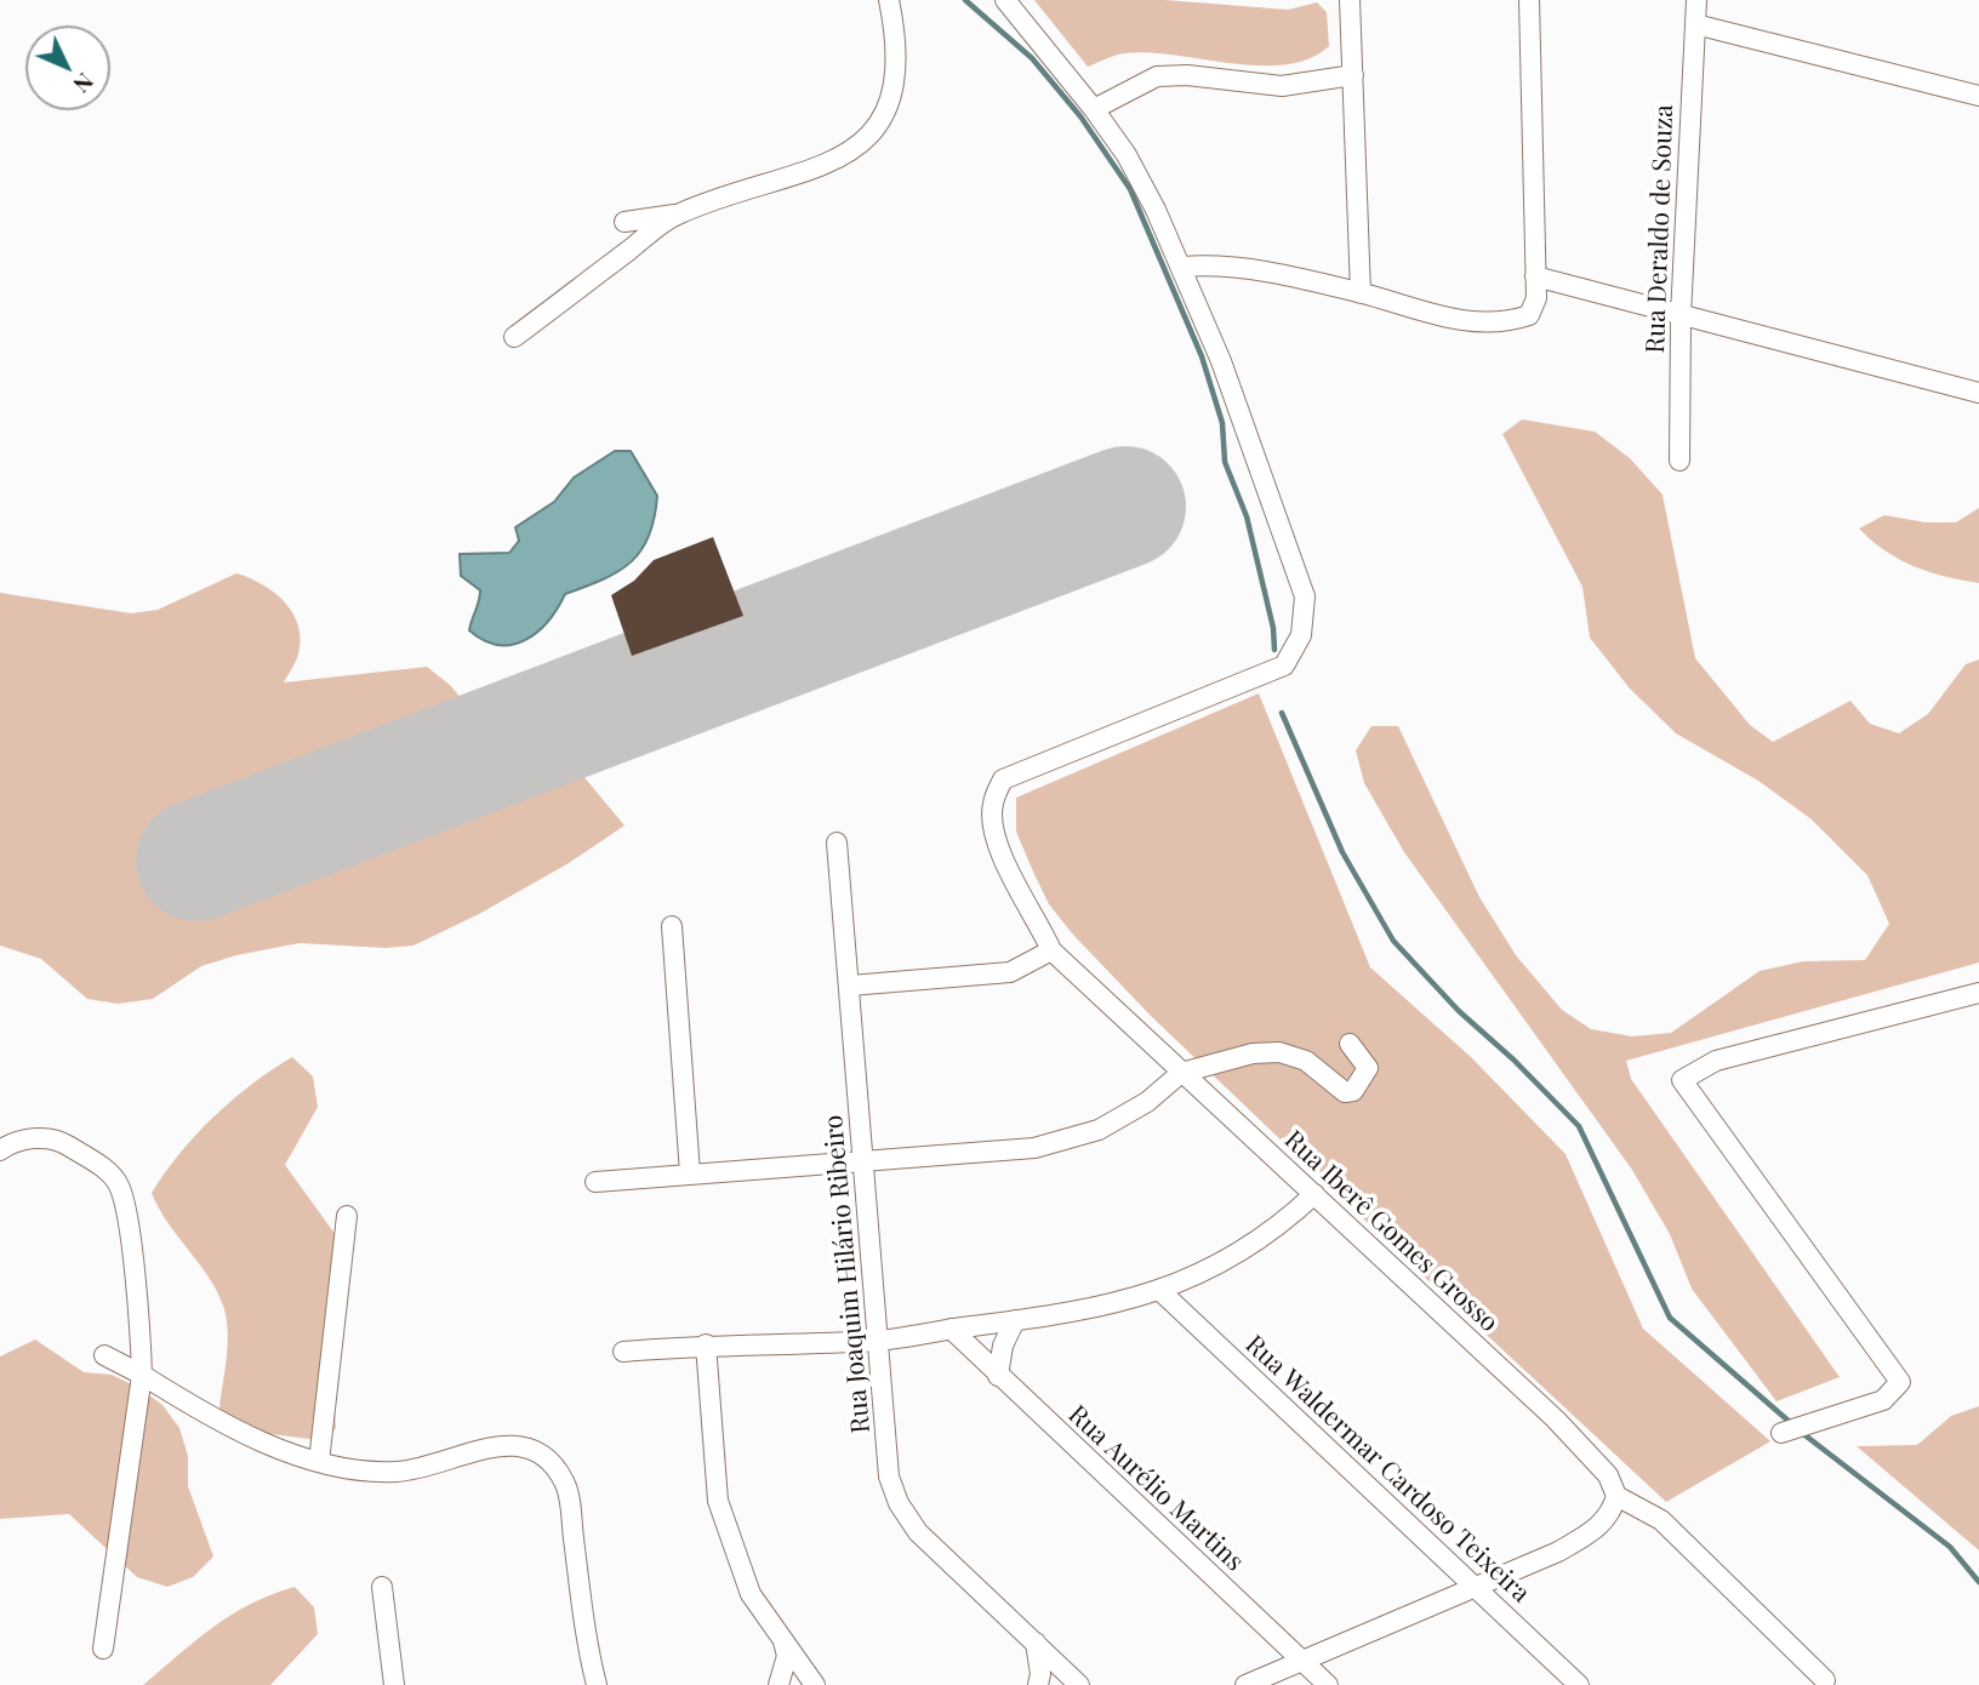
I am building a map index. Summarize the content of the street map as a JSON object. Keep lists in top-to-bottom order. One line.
{"streets":{"street":["Rua Deraldo de Souza","Rua Iberê Gomes Grosso","Rua Joaquim Hilário Ribeiro","Rua Waldermar Cardoso Teixeira","Rua Aurélio Martins"]},"north":"bottom right"}
